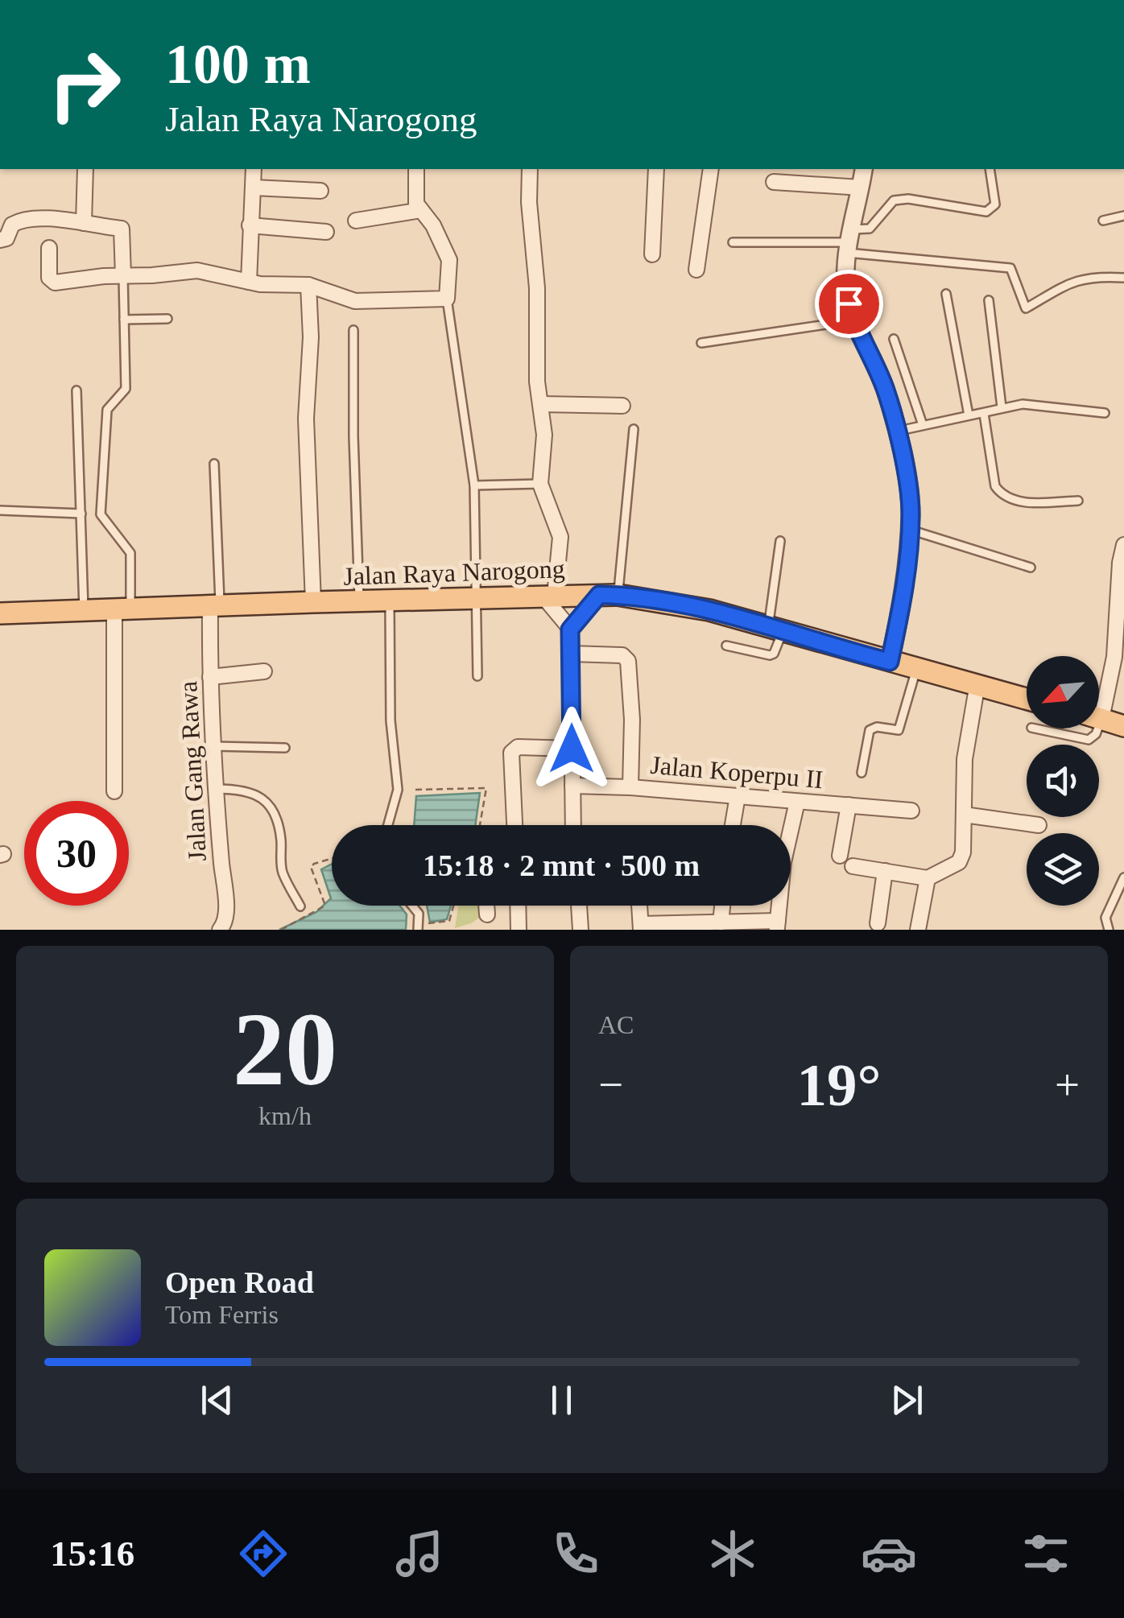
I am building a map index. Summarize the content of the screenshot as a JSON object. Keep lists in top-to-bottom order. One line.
{"streets":{"main road":["Jalan Raya Narogong"],"street":["Jalan Gang Rawa","Jalan Koperpu II"]},"crossings":[["Jalan Raya Narogong","Jalan Gang Rawa"]],"north":"bottom left","page":{"turn":["100 m","Jalan Raya Narogong"],"limit":"30","trip":"15:18 · 2 mnt · 500 m","tile":[["20","km/h"],"AC"],"heat":["−","19°","+"],"song":["Open Road","Tom Ferris"],"tabs":"15:16"}}
